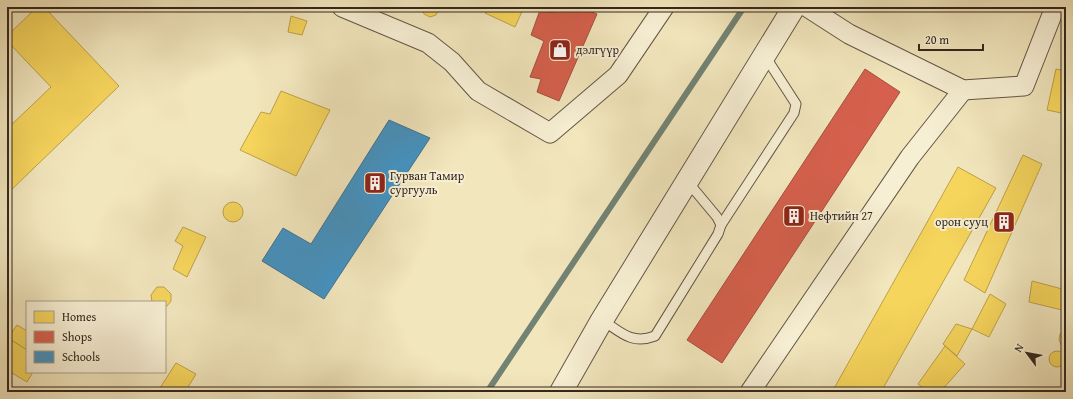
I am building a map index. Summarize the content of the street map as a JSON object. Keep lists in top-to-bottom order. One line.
{"places":{"shop":["дэлгүүр"],"building":["Гурван Тамир сургууль","Нефтийн 27","орон сууц"]},"legend":["Homes","Shops","Schools"],"scale_bar":"20 m","north":"top left"}
